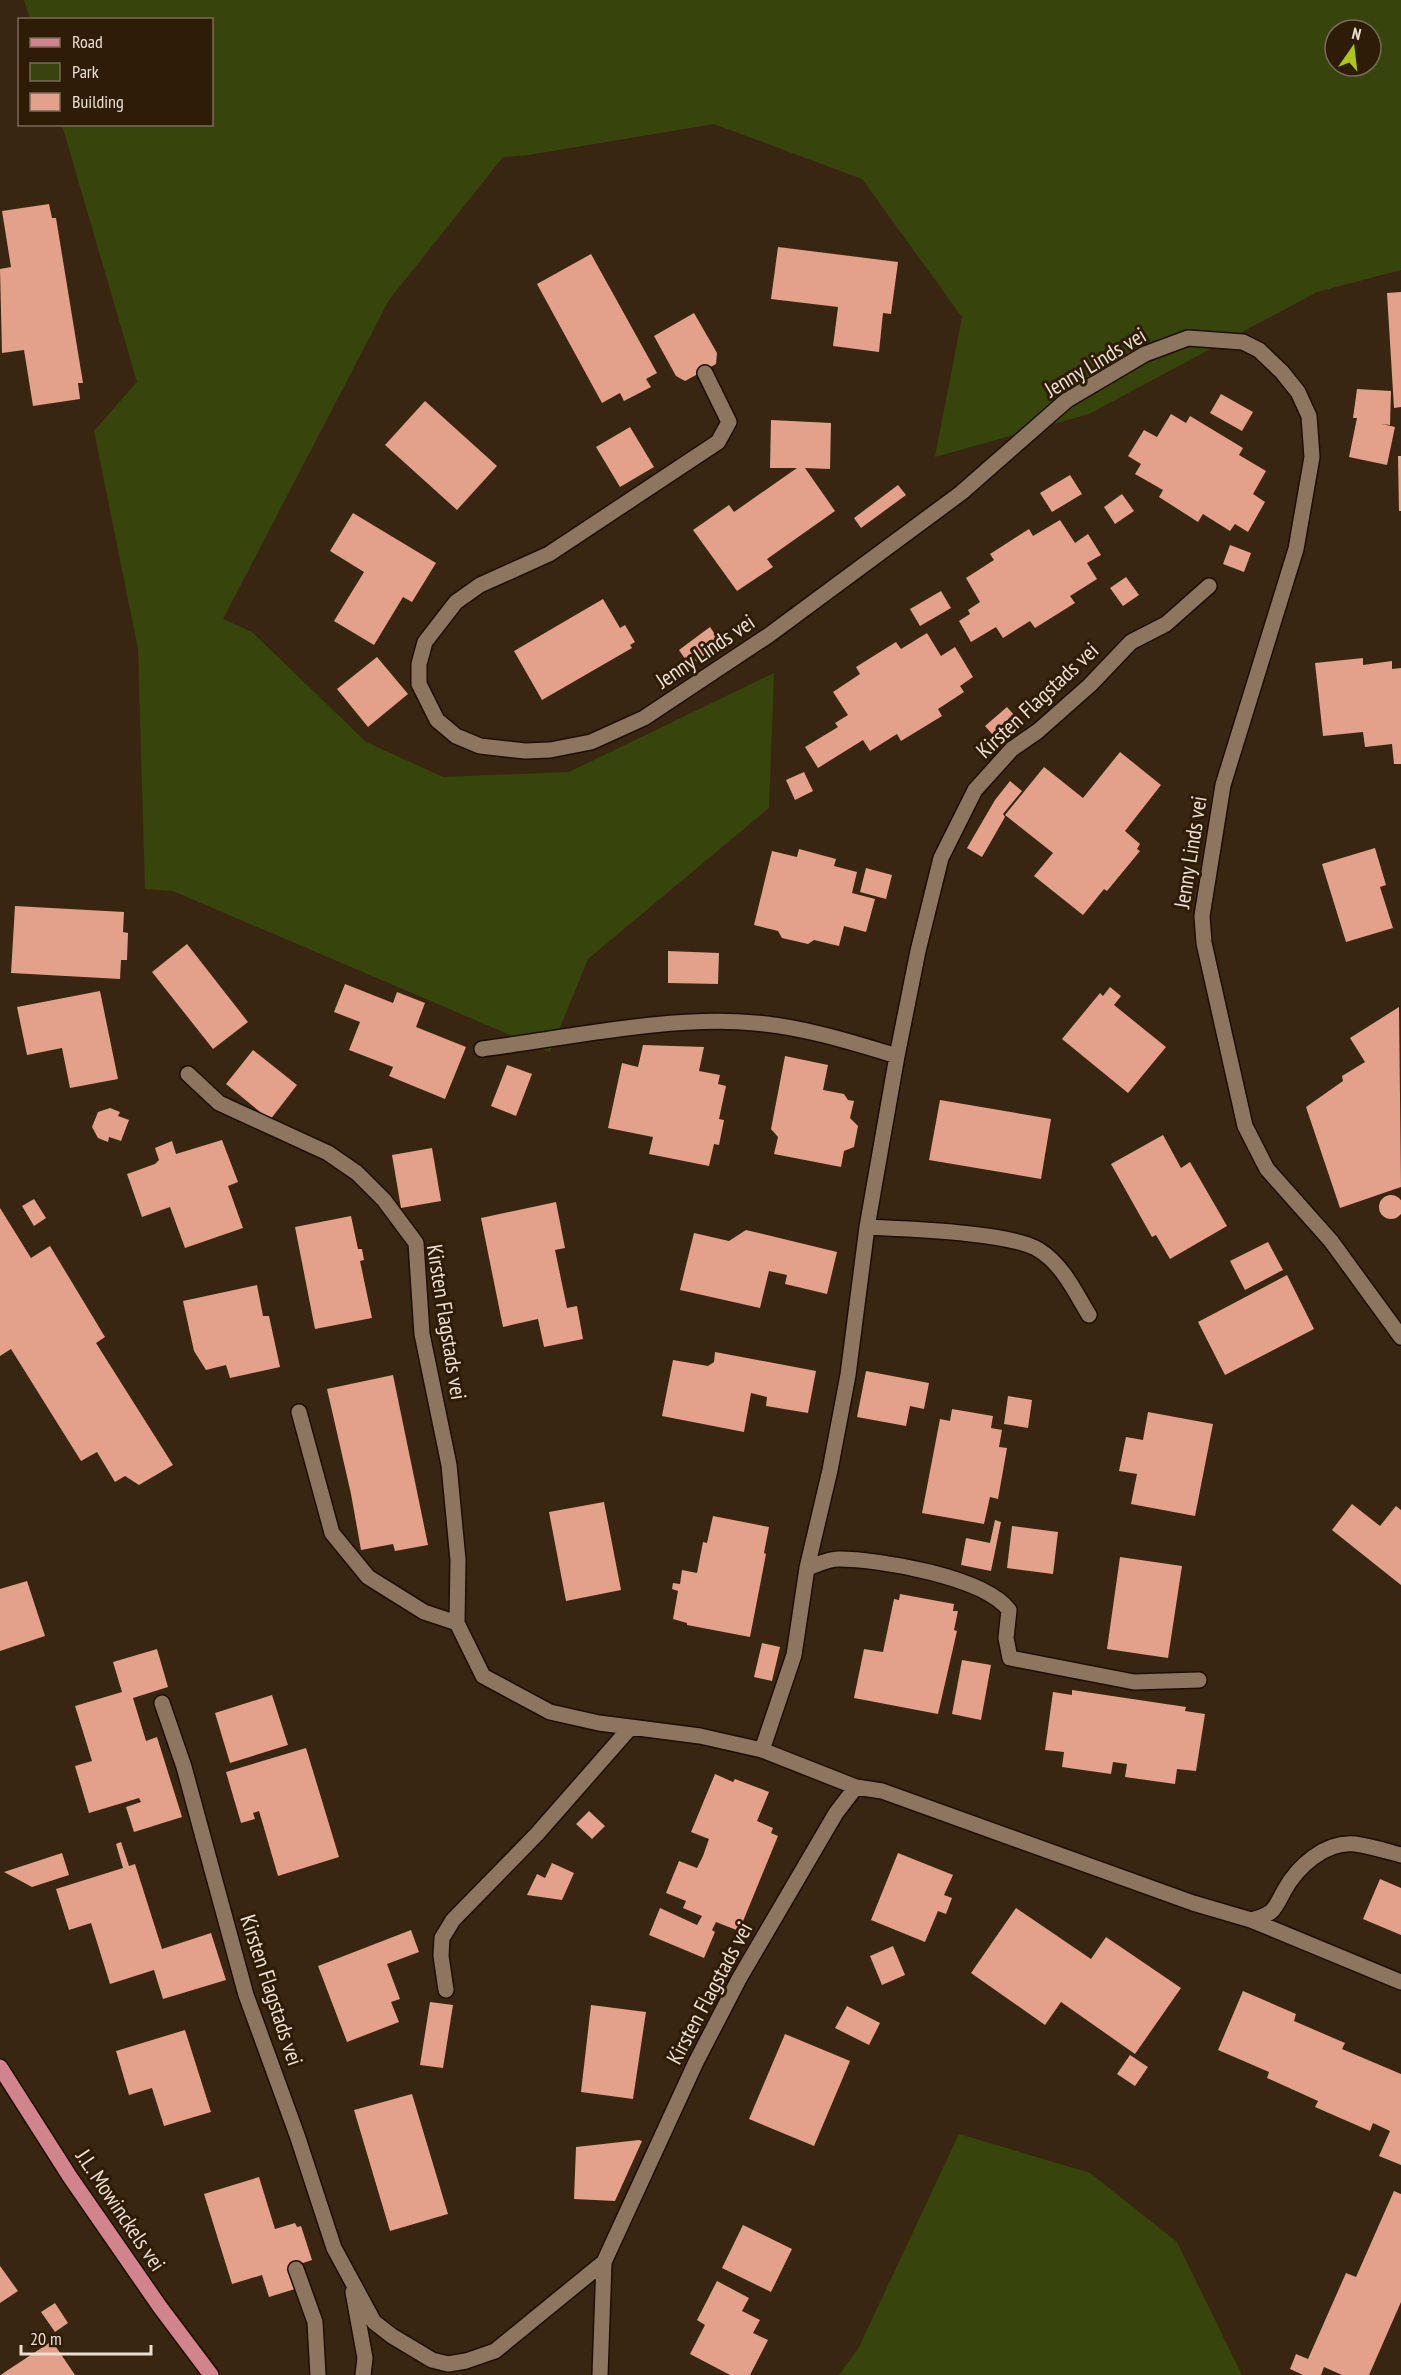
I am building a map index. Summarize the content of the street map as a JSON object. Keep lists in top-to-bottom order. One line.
{"streets":{"main road":["J.L. Mowinckels vei"],"street":["Jenny Linds vei","Kirsten Flagstads vei"]},"legend":["Road","Park","Building"],"scale_bar":"20 m","north":"top"}
